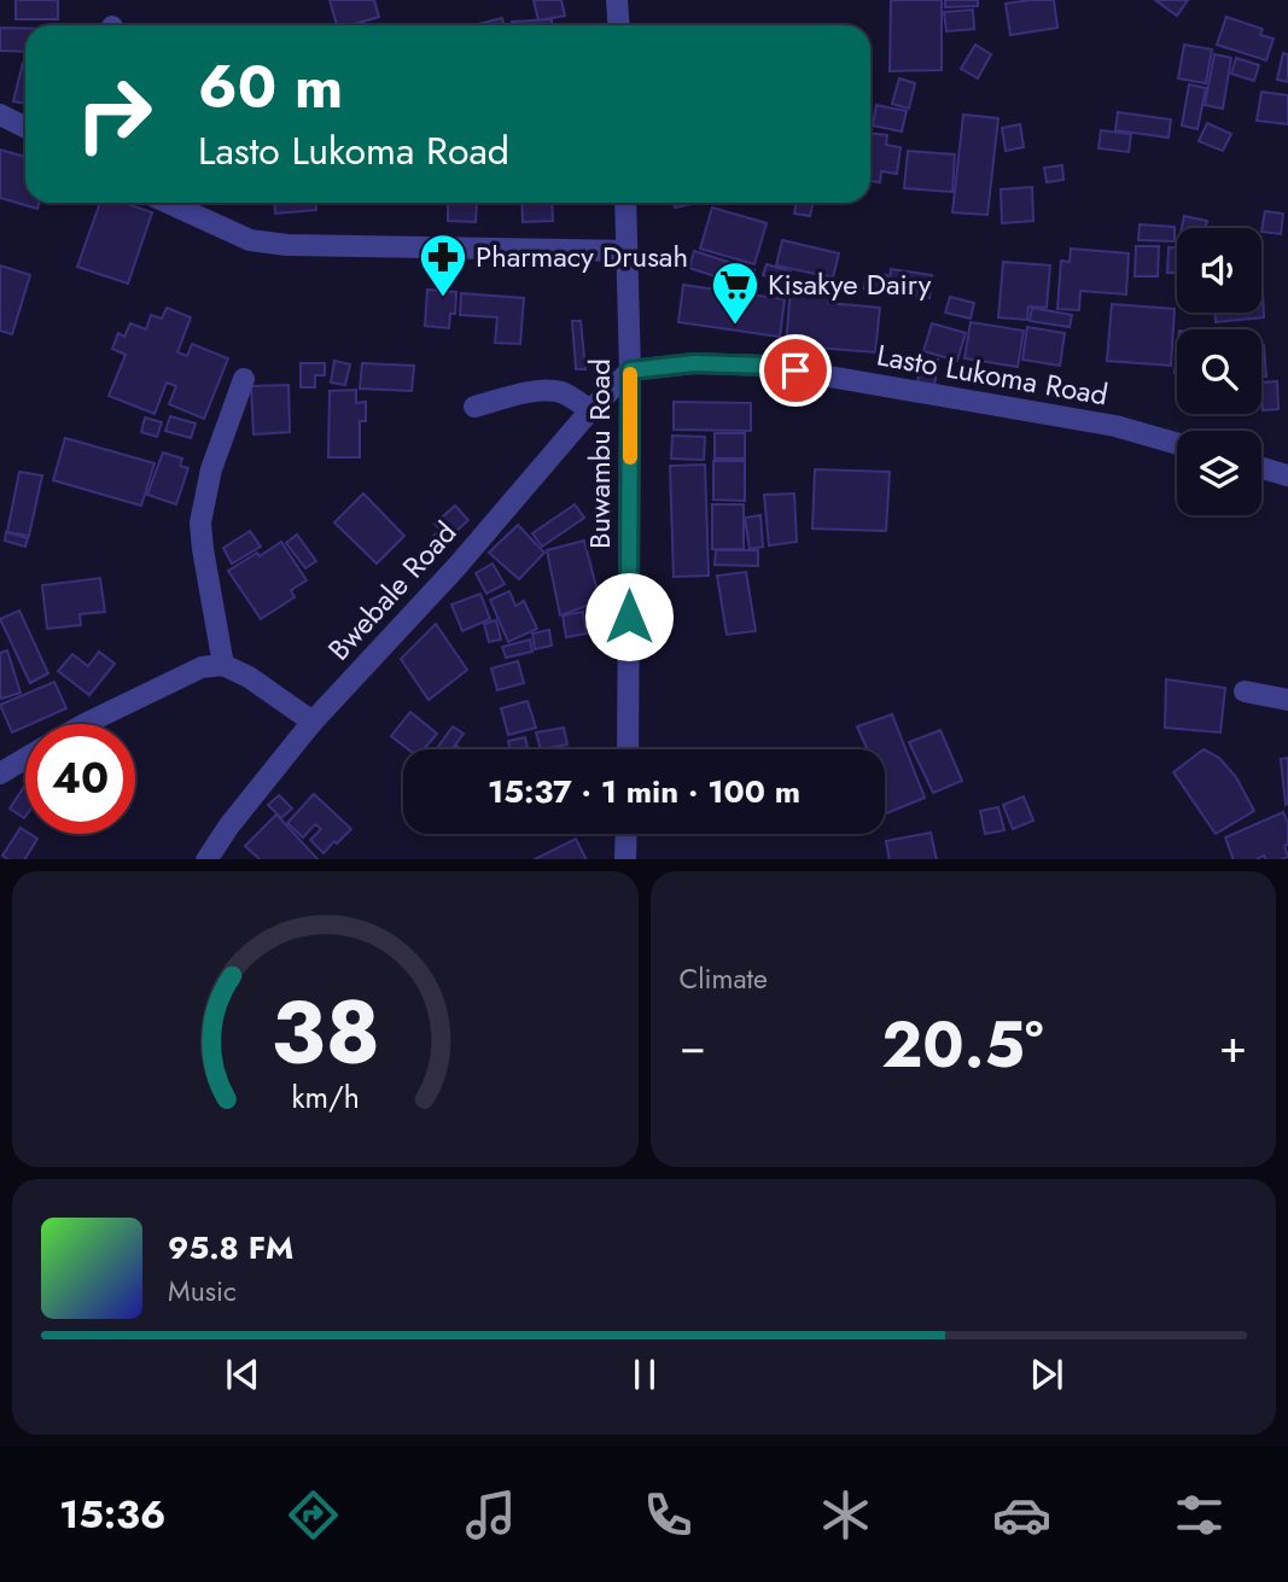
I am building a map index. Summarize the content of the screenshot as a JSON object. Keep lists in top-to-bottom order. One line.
{"streets":{"street":["Lasto Lukoma Road","Buwambu Road","Bwebale Road"]},"crossings":[["Lasto Lukoma Road","Buwambu Road"],["Lasto Lukoma Road","Bwebale Road"],["Buwambu Road","Bwebale Road"]],"places":{"pharmacy":["Pharmacy Drusah"],"supermarket":["Kisakye Dairy"]},"page":{"turn":["60 m","Lasto Lukoma Road"],"limit":"40","trip":"15:37 · 1 min · 100 m","tile":"Climate","heat":["−","20.5°","+"],"song":["95.8 FM","Music"],"tabs":"15:36","gauge":["38","km/h"]}}
